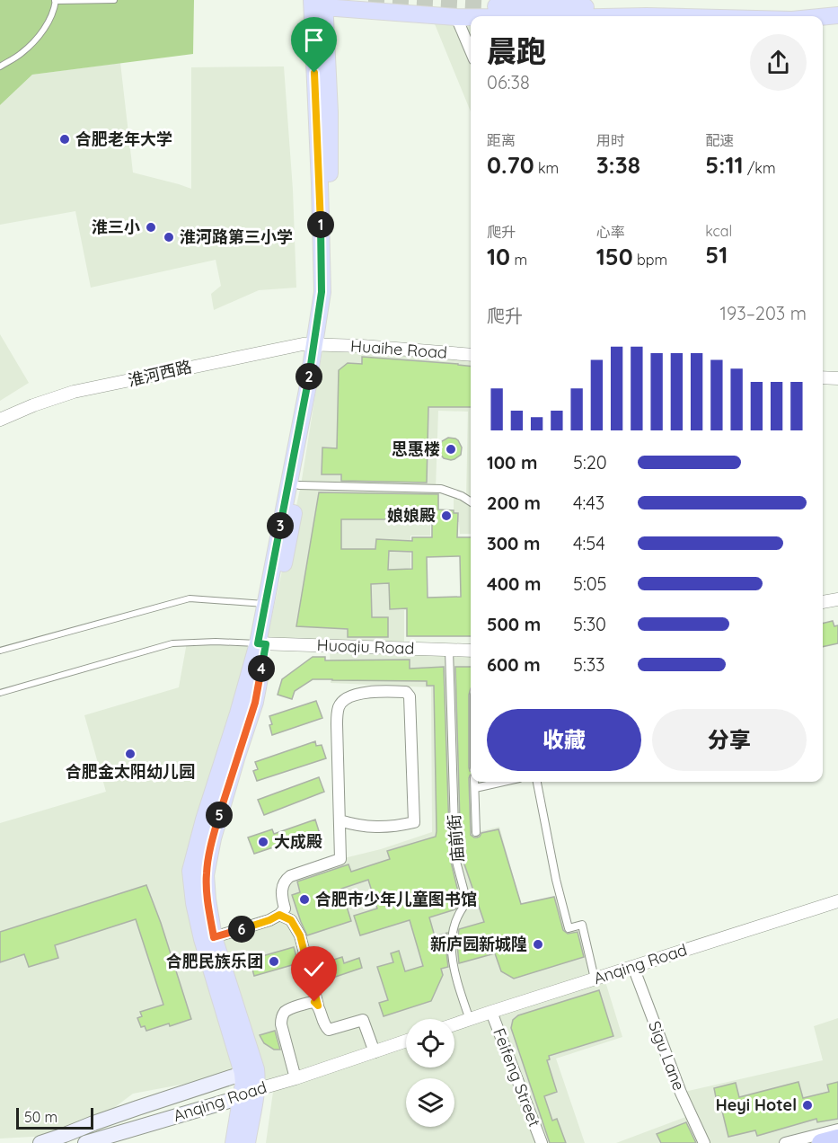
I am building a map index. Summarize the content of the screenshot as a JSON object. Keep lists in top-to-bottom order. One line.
{"streets":{"main road":["Anqing Road"],"street":["Huaihe Road","淮河西路","Huoqiu Road","庙前街","Sigu Lane","Feifeng Street"]},"crossings":[["Huaihe Road","淮河西路"],["Huoqiu Road","庙前街"],["庙前街","Anqing Road"],["Anqing Road","Sigu Lane"],["Anqing Road","Feifeng Street"]],"places":["合肥老年大学","淮三小","淮河路第三小学","思惠楼","娘娘殿","合肥金太阳幼儿园","大成殿","合肥市少年儿童图书馆","新庐园新城隍","合肥民族乐团","Heyi Hotel"],"scale_bar":"50 m","page":{"heading":["晨跑","06:38"],"stats":[["距离","0.70 km"],["用时","3:38"],["配速","5:11 /km"],["爬升","10 m"],["心率","150 bpm"],["kcal","51"]],"pins":["1","2","3","4","5","6"],"chart":["爬升","193–203 m"],"list":[{"name":"100 m","note":"5:20"},{"name":"200 m","note":"4:43"},{"name":"300 m","note":"4:54"},{"name":"400 m","note":"5:05"},{"name":"500 m","note":"5:30"},{"name":"600 m","note":"5:33"}],"buttons":["收藏","分享"],"scale":"50 m"}}
